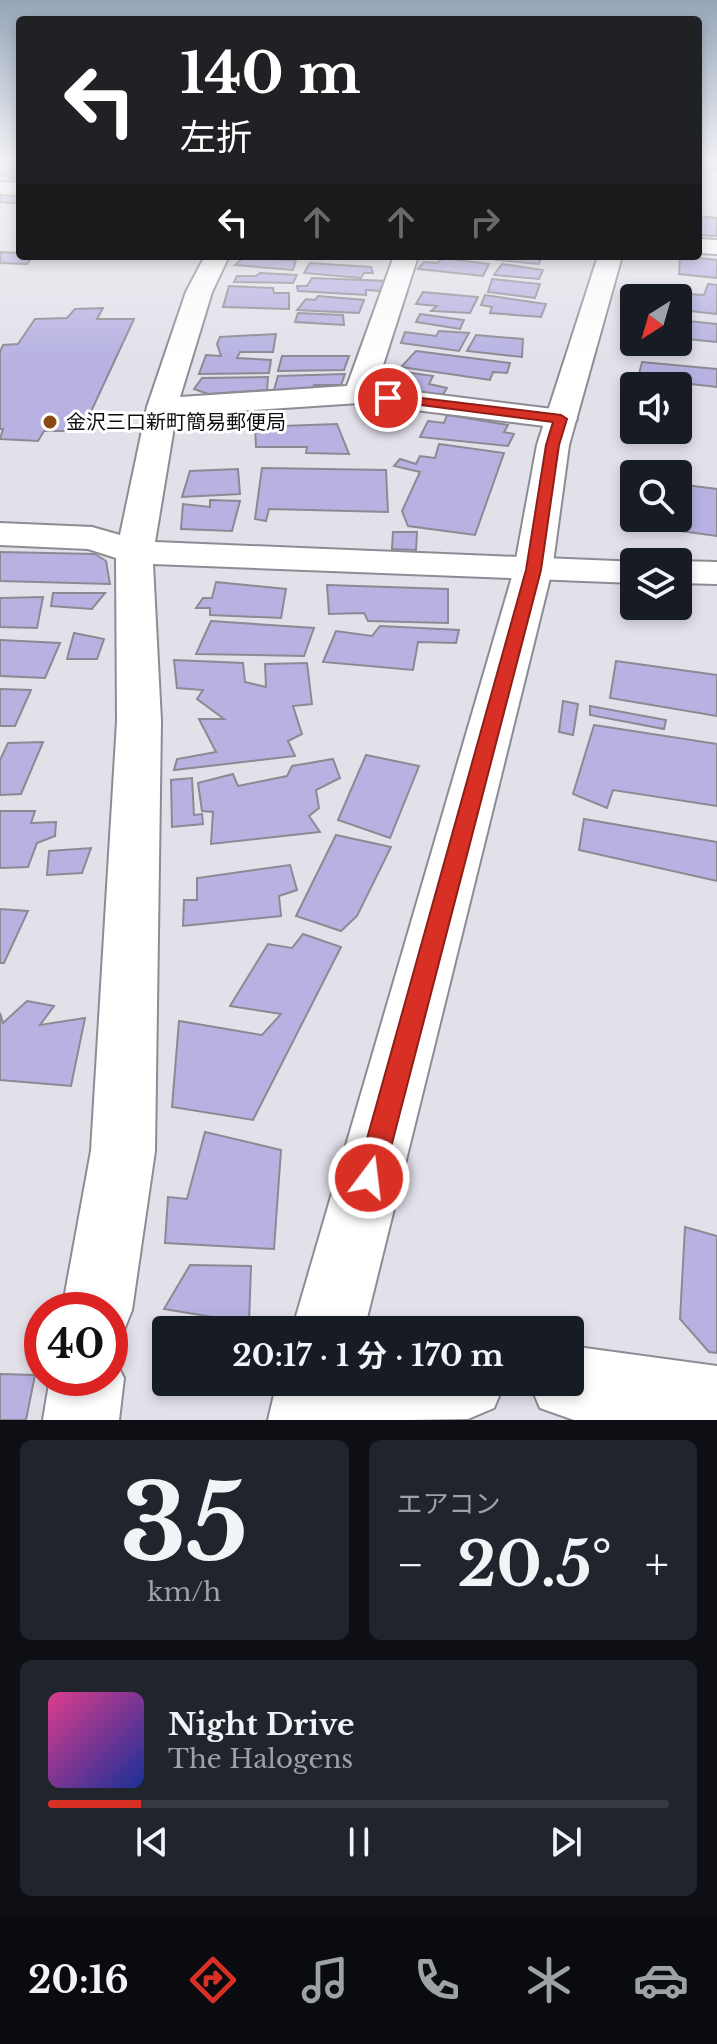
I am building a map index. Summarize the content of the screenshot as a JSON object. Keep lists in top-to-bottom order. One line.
{"places":["金沢三口新町簡易郵便局"],"north":"bottom left","page":{"turn":["140 m","左折"],"limit":"40","trip":"20:17 · 1 分 · 170 m","tile":[["35","km/h"],"エアコン"],"heat":["−","20.5°","+"],"song":["Night Drive","The Halogens"],"tabs":"20:16"}}
